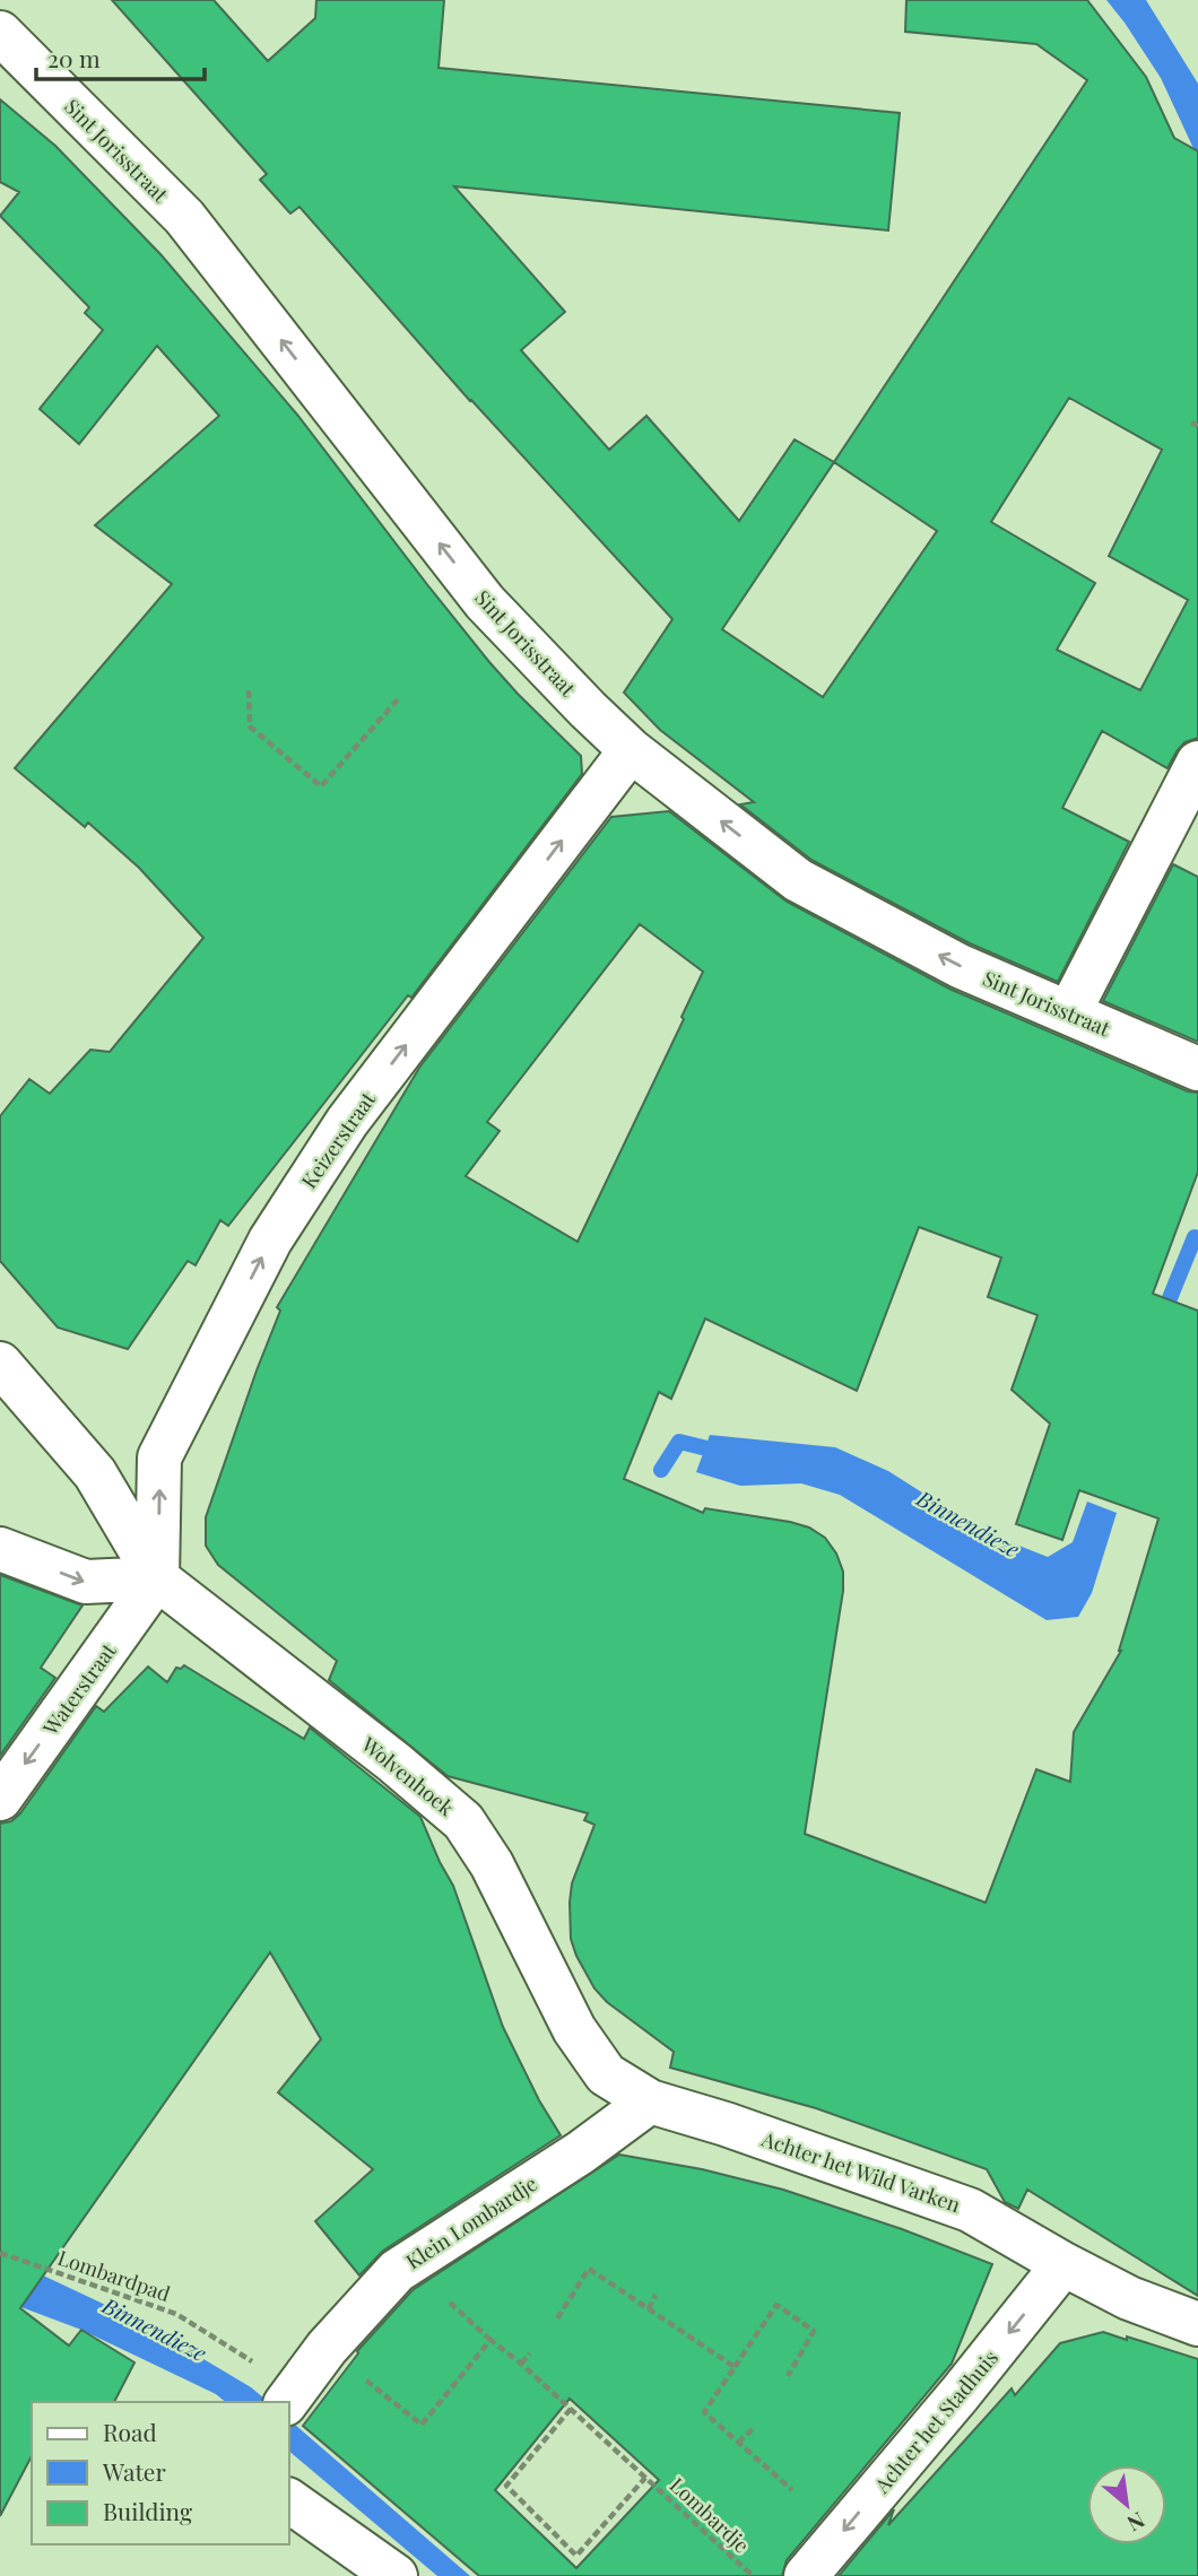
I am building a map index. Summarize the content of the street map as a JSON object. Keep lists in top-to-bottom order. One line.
{"streets":{"street":["Sint Jorisstraat","Keizerstraat","Waterstraat","Wolvenhoek","Achter het Wild Varken","Klein Lombardje","Achter het Stadhuis"],"path":["Lombardpad","Lombardje"]},"crossings":[["Sint Jorisstraat","Keizerstraat"],["Keizerstraat","Waterstraat"],["Keizerstraat","Wolvenhoek"],["Waterstraat","Wolvenhoek"],["Wolvenhoek","Achter het Wild Varken"],["Wolvenhoek","Klein Lombardje"],["Achter het Wild Varken","Klein Lombardje"],["Achter het Wild Varken","Achter het Stadhuis"],["Klein Lombardje","Lombardpad"]],"one_way":["Sint Jorisstraat","Keizerstraat","Waterstraat","Achter het Stadhuis"],"water":["Binnendieze"],"legend":["Road","Water","Building"],"scale_bar":"20 m","north":"bottom right"}
